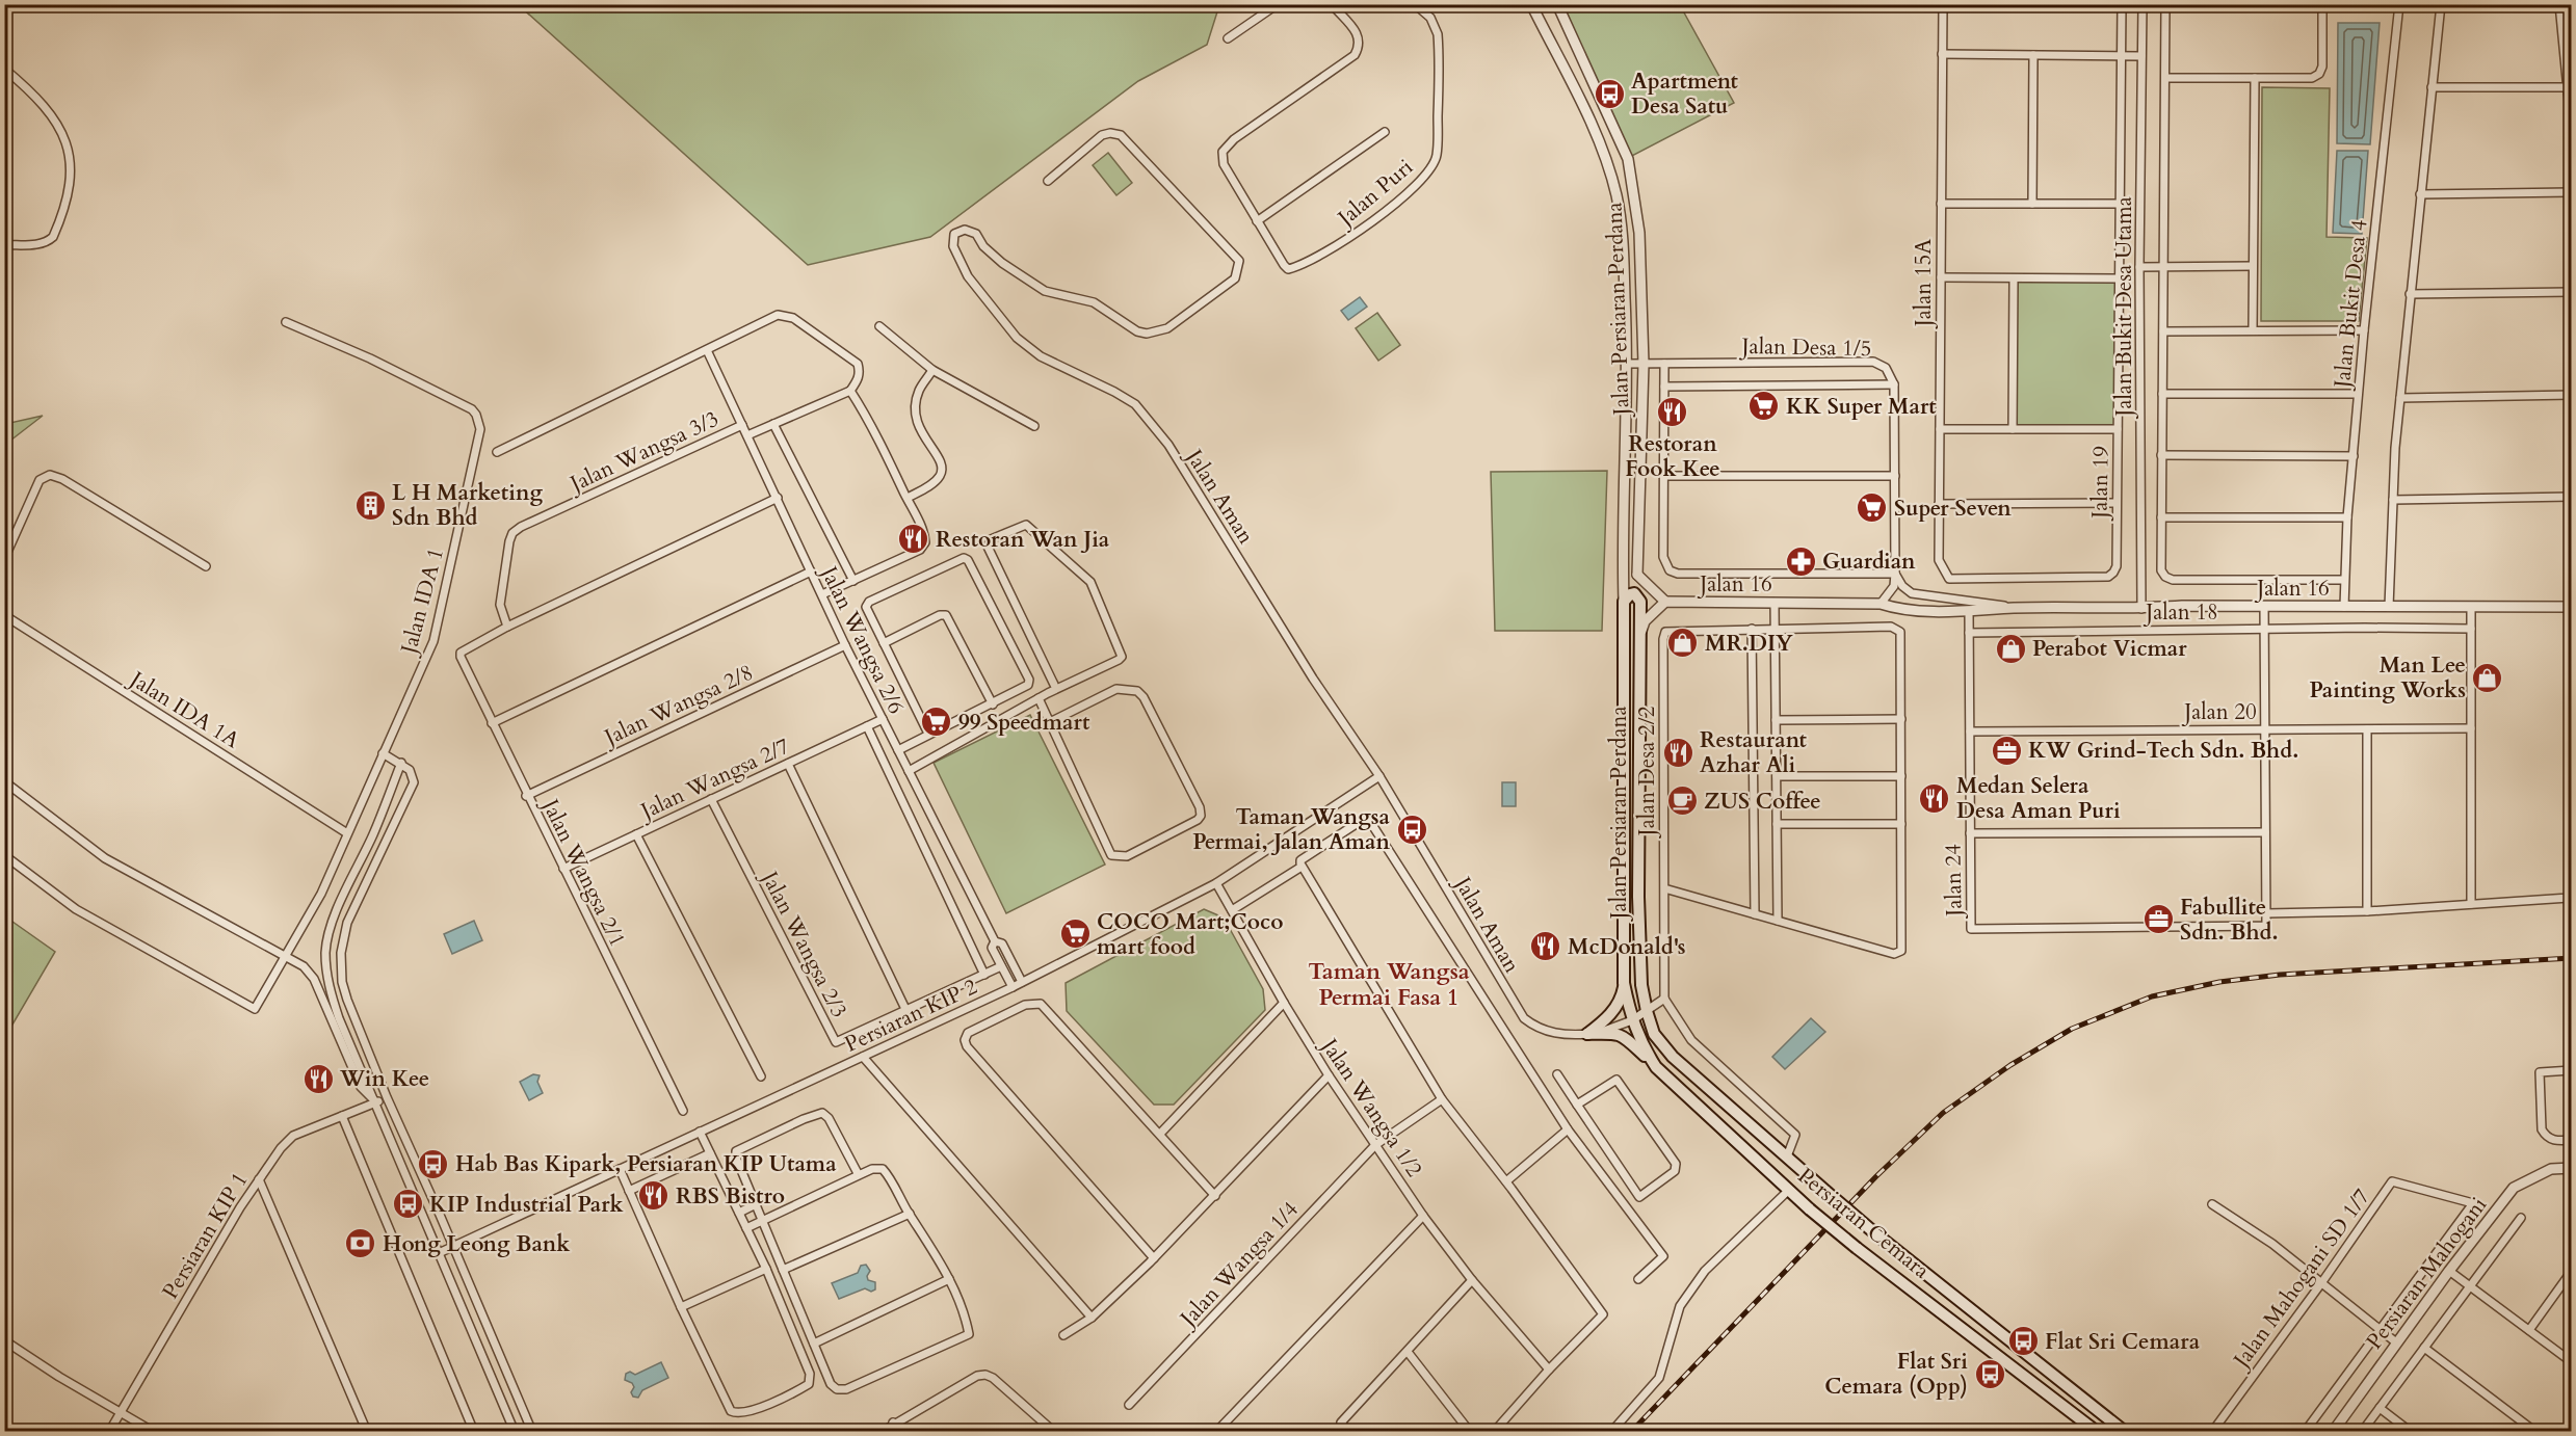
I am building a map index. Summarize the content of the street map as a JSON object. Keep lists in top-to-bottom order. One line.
{"streets":{"main road":["Jalan Persiaran Perdana","Persiaran Cemara"],"street":["Jalan Puri","Jalan 15A","Jalan Bukit Desa 4","Jalan Bukit Desa Utama","Jalan Desa 1/5","Jalan Wangsa 3/3","Jalan 19","Jalan Aman","Jalan 16","Jalan IDA 1","Jalan 18","Jalan Wangsa 2/6","Jalan Wangsa 2/8","Jalan IDA 1A","Jalan 20","Jalan Desa 2/2","Jalan Wangsa 2/7","Jalan Wangsa 2/1","Jalan 24","Jalan Wangsa 2/3","Persiaran KIP 2","Jalan Wangsa 1/2","Persiaran KIP 1","Jalan Wangsa 1/4","Persiaran Mahogani","Jalan Mahogani SD 1/7"]},"crossings":[["Jalan 15A","Jalan 19"],["Jalan Bukit Desa 4","Jalan Bukit Desa Utama"],["Jalan Bukit Desa 4","Jalan 16"],["Jalan Bukit Desa Utama","Jalan 16"],["Jalan Persiaran Perdana","Jalan Desa 1/5"],["Jalan Persiaran Perdana","Jalan Aman"],["Jalan Persiaran Perdana","Persiaran Cemara"],["Jalan Wangsa 3/3","Jalan Wangsa 2/6"],["Jalan Wangsa 3/3","Jalan Wangsa 2/1"],["Jalan Aman","Persiaran KIP 2"],["Jalan Aman","Persiaran Cemara"],["Jalan 16","Jalan 24"],["Jalan IDA 1","Jalan IDA 1A"],["Jalan 18","Jalan 24"],["Jalan Wangsa 2/6","Jalan Wangsa 2/8"],["Jalan Wangsa 2/6","Jalan Wangsa 2/7"],["Jalan Wangsa 2/6","Jalan Wangsa 2/3"],["Jalan Wangsa 2/6","Persiaran KIP 2"],["Jalan Wangsa 2/8","Jalan Wangsa 2/1"],["Jalan 20","Jalan 24"],["Jalan Wangsa 2/7","Jalan Wangsa 2/1"],["Jalan Wangsa 2/7","Jalan Wangsa 2/3"],["Persiaran KIP 2","Jalan Wangsa 1/2"],["Jalan Wangsa 1/2","Jalan Wangsa 1/4"]],"districts":["Taman Wangsa Permai Fasa 1"],"places":{"bus stop":["Apartment Desa Satu","Taman Wangsa Permai, Jalan Aman","Hab Bas Kipark, Persiaran KIP Utama","KIP Industrial Park","Flat Sri Cemara","Flat Sri Cemara (Opp)"],"supermarket":["KK Super Mart","Super Seven","99 Speedmart","COCO Mart;Coco mart food"],"restaurant":["Restoran Fook Kee","Restoran Wan Jia","Restaurant Azhar Ali","Medan Selera Desa Aman Puri","McDonald's","Win Kee","RBS Bistro"],"building":["L H Marketing Sdn Bhd"],"pharmacy":["Guardian"],"shop":["MR.DIY","Perabot Vicmar","Man Lee Painting Works"],"office":["KW Grind-Tech Sdn. Bhd.","Fabullite Sdn. Bhd."],"cafe":["ZUS Coffee"],"bank":["Hong Leong Bank"]}}
